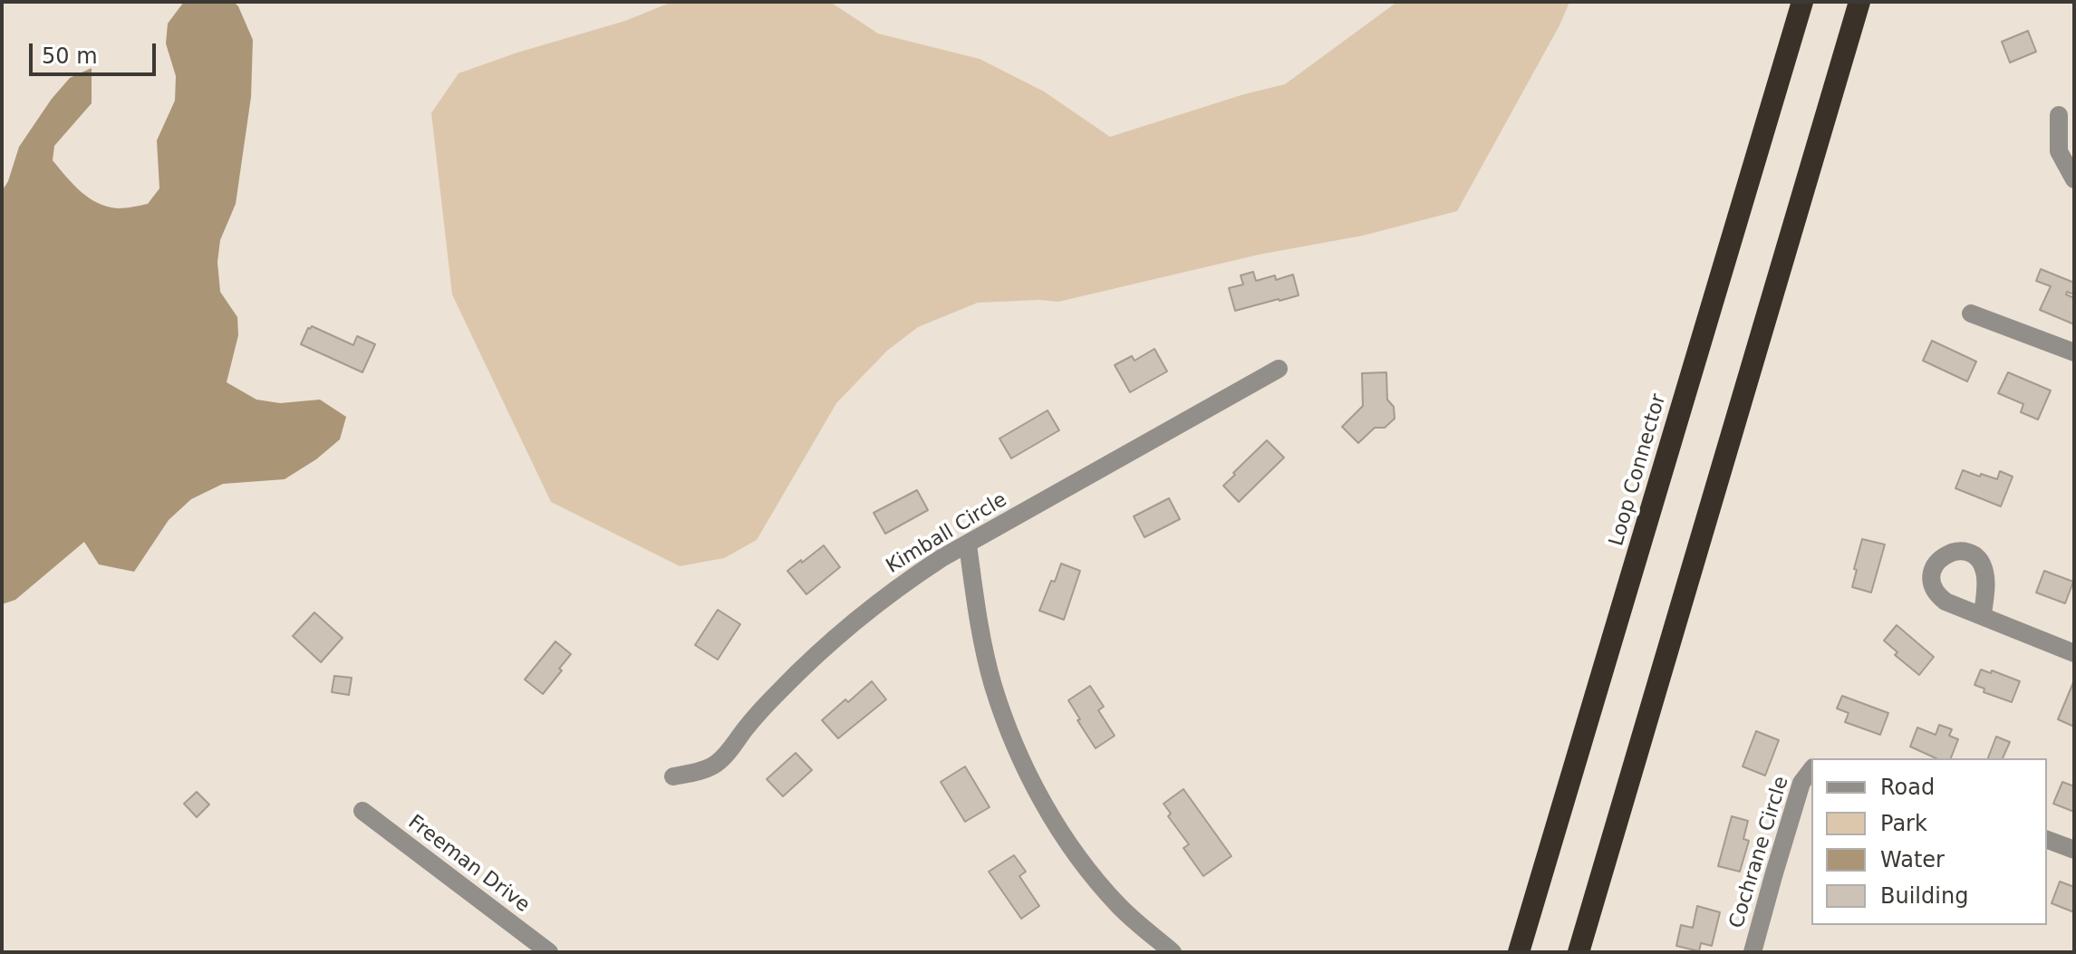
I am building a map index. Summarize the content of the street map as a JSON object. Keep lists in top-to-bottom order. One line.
{"streets":{"highway":["Loop Connector"],"street":["Kimball Circle","Cochrane Circle","Freeman Drive"]},"legend":["Road","Park","Water","Building"],"scale_bar":"50 m"}
